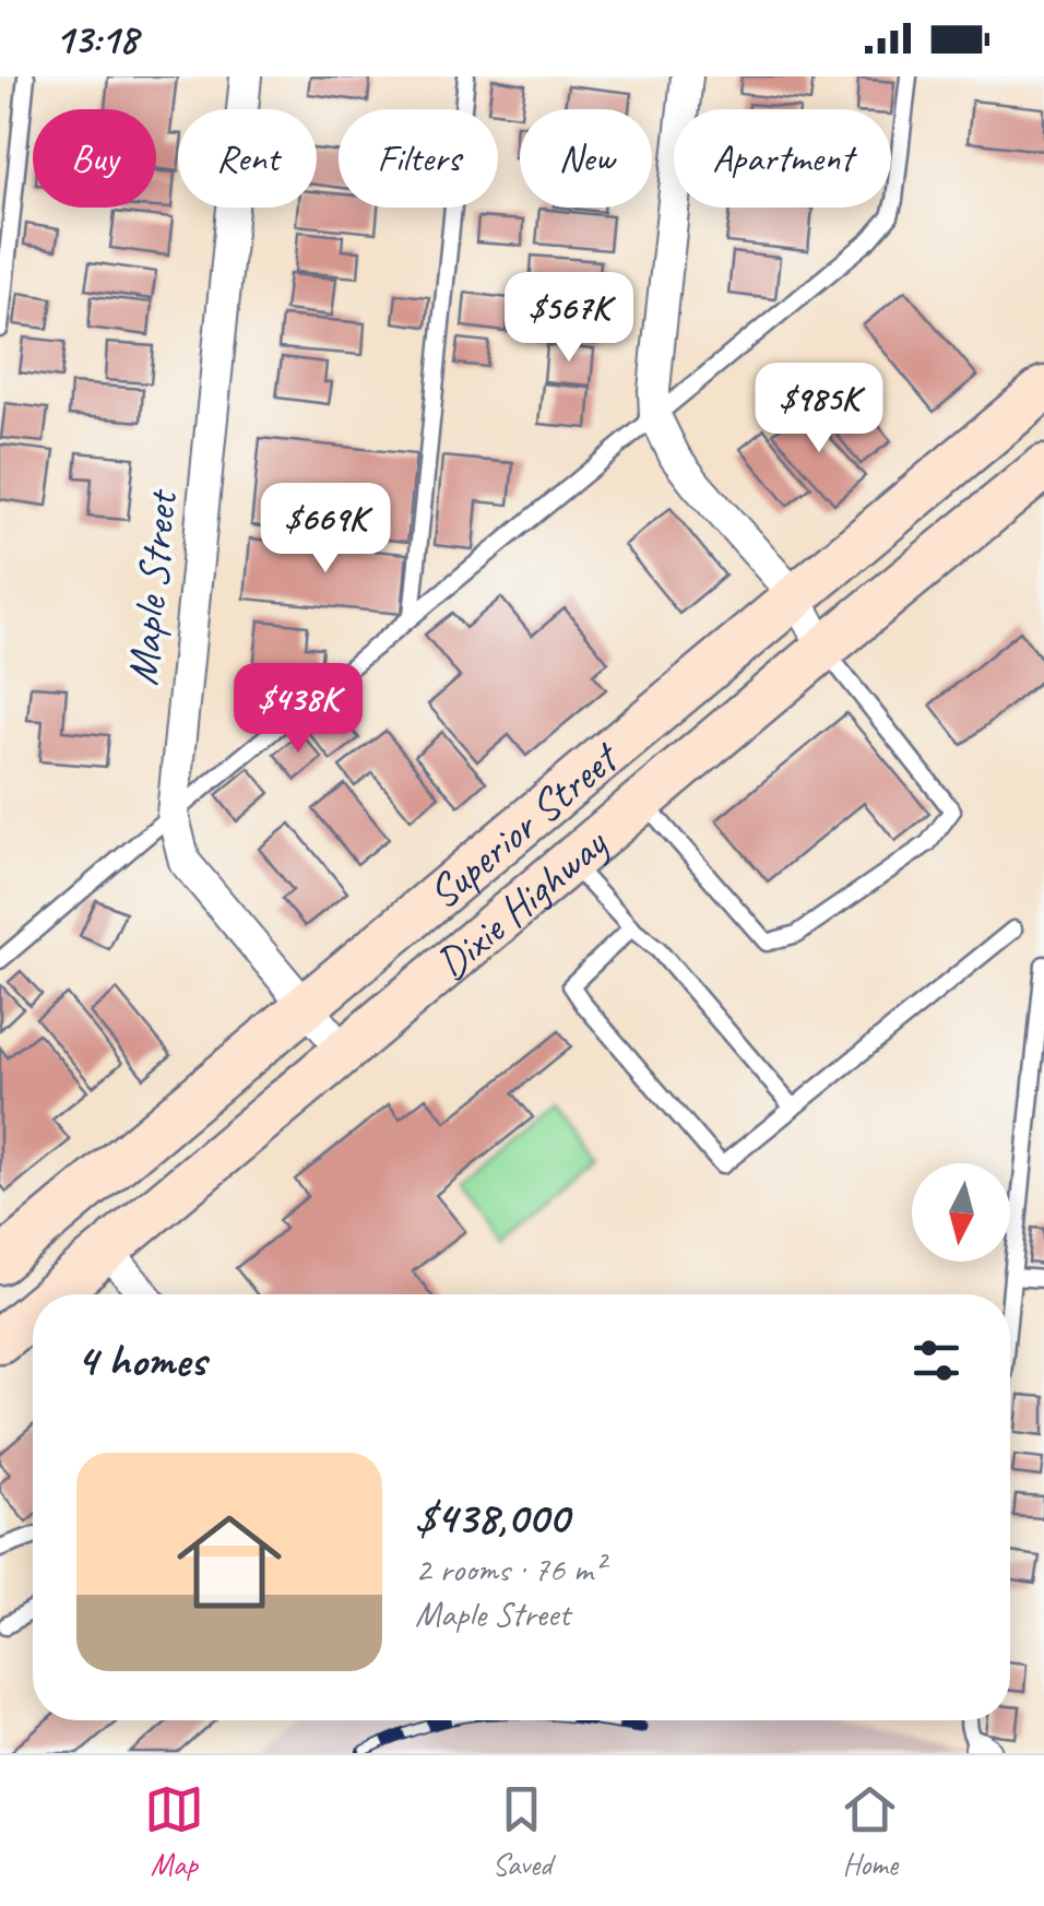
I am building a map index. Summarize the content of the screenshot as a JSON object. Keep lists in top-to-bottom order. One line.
{"streets":{"main road":["Superior Street","Dixie Highway"],"street":["Maple Street"]},"crossings":[["Maple Street","Superior Street"],["Maple Street","Dixie Highway"]],"north":"bottom","page":{"status":"13:18","chip":["Buy","Rent","Filters","New","Apartment"],"price":["$567K","$985K","$669K","$438K"],"heading":"4 homes","list":[{"name":"$438,000","note":"2 rooms · 76 m² · Maple Street"}],"tabs":["Map","Saved","Home"]}}
